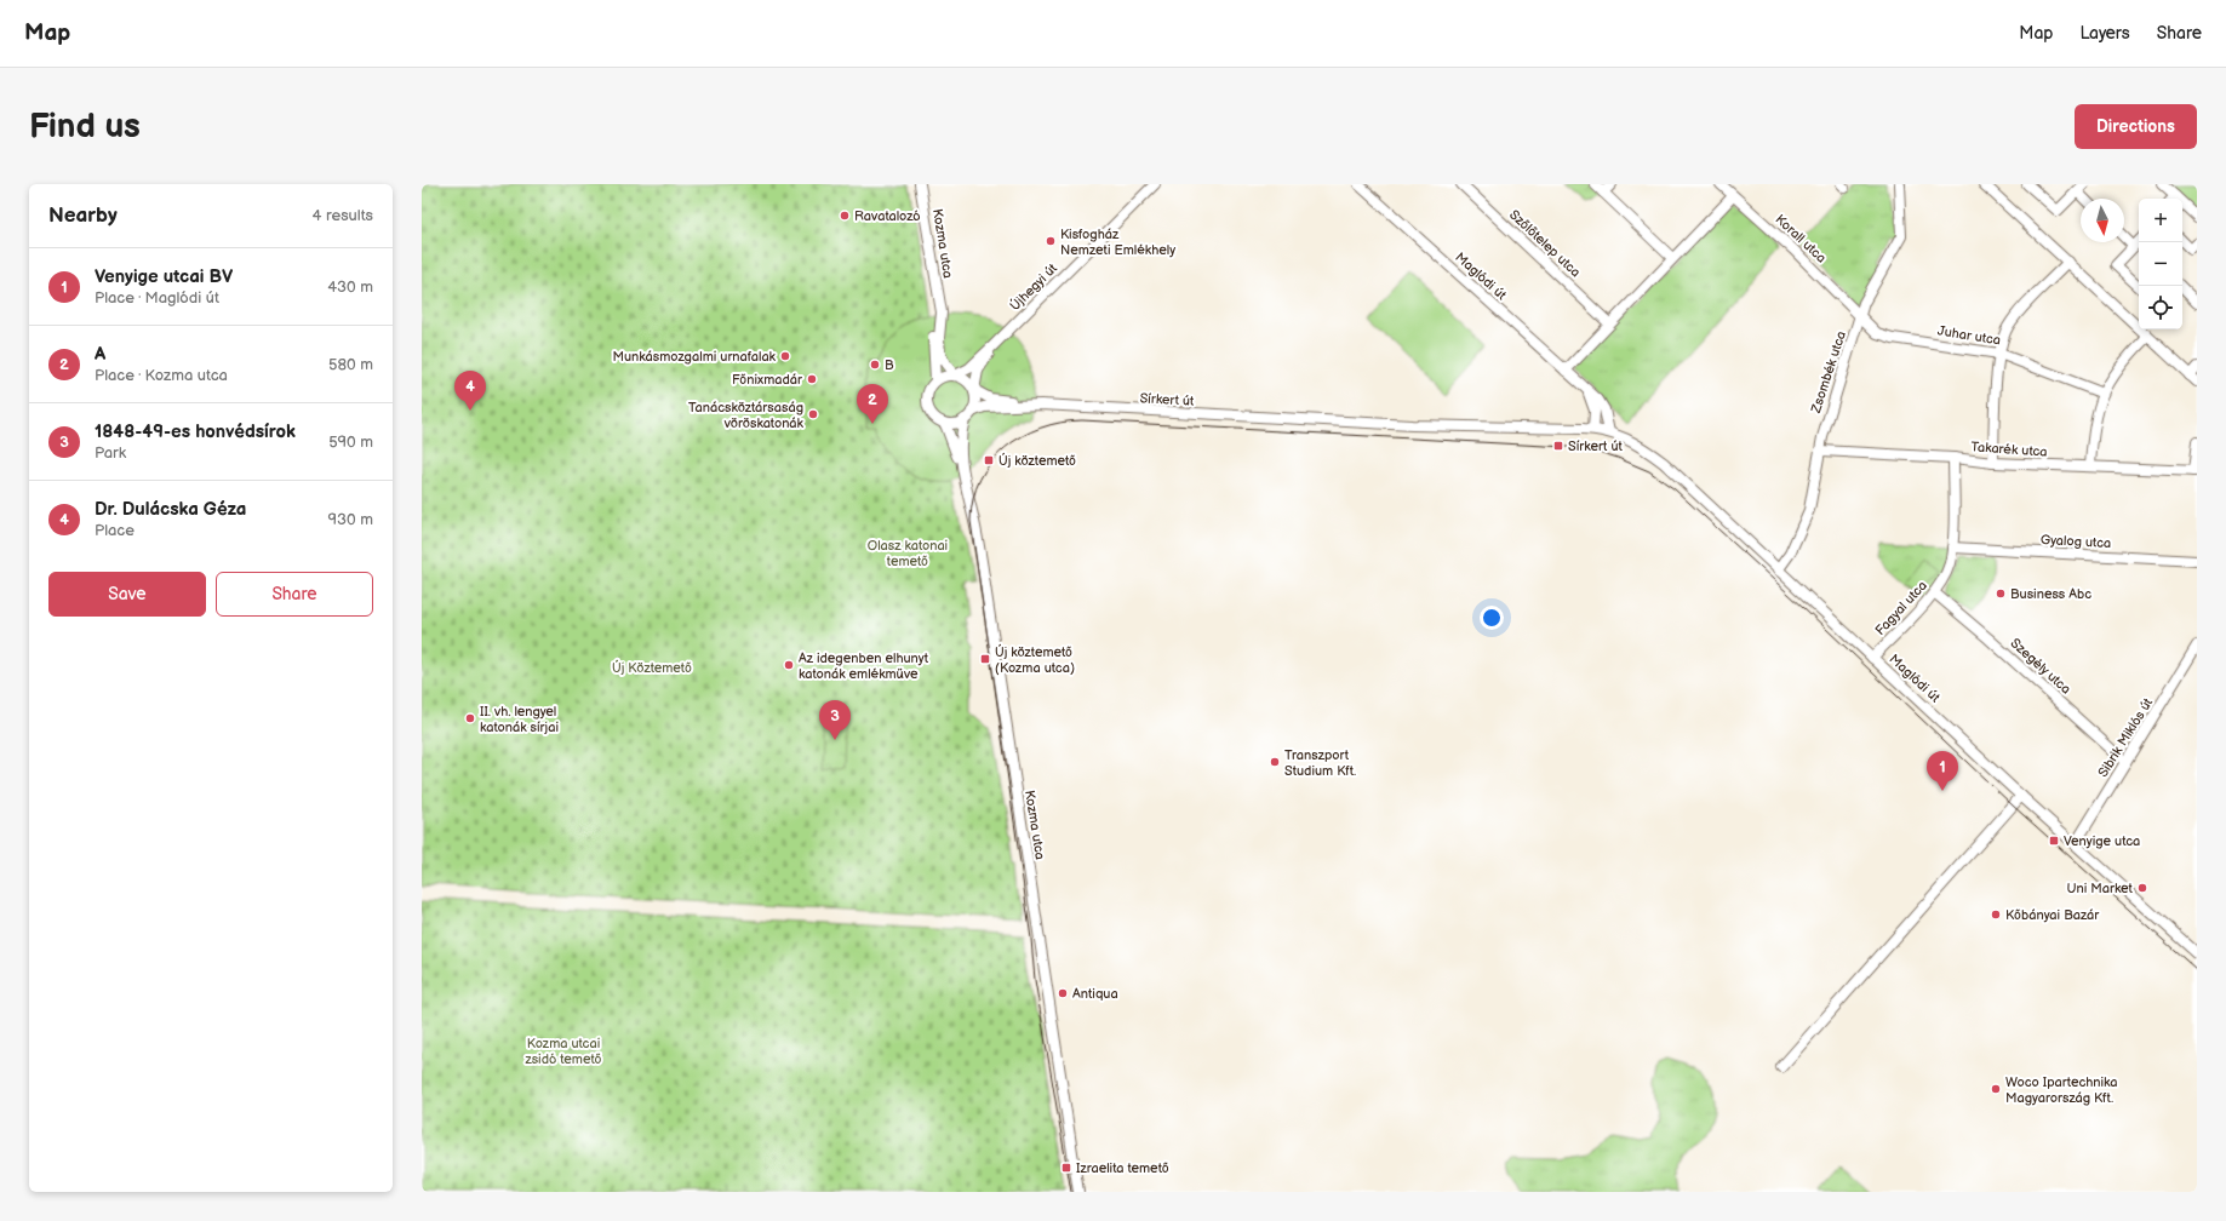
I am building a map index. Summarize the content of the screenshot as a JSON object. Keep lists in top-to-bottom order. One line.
{"streets":{"street":["Korall utca","Kozma utca","Szőlőtelep utca","Maglódi út","Újhegyi út","Juhar utca","Zsombék utca","Sírkert út","Takarék utca","Gyalog utca","Fagyal utca","Szegély utca","Sibrik Miklós út"]},"crossings":[["Korall utca","Juhar utca"],["Korall utca","Zsombék utca"],["Kozma utca","Újhegyi út"],["Kozma utca","Sírkert út"],["Maglódi út","Zsombék utca"],["Maglódi út","Sírkert út"],["Maglódi út","Fagyal utca"],["Maglódi út","Sibrik Miklós út"],["Újhegyi út","Sírkert út"],["Juhar utca","Zsombék utca"],["Zsombék utca","Takarék utca"],["Takarék utca","Fagyal utca"],["Gyalog utca","Fagyal utca"],["Fagyal utca","Szegély utca"],["Szegély utca","Sibrik Miklós út"]],"parks":["Olasz katonai temető","Új Köztemető","Kozma utcai zsidó temető"],"places":{"other":["Ravatalozó","Kisfogház Nemzeti Emlékhely","Munkásmozgalmi urnafalak","B","Főnixmadár","Tanácsköztársaság vöröskatonák","Business Abc","Az idegenben elhunyt katonák emlékműve","II. vh. lengyel katonák sírjai","Transzport Studium Kft.","Uni Market","Kőbányai Bazár","Antiqua","Woco Ipartechnika Magyarország Kft."],"transit":["Sírkert út","Új köztemető","Új köztemető (Kozma utca)","Venyige utca","Izraelita temető"]},"north":"bottom","page":{"header":"Map","nav":["Map","Layers","Share"],"buttons":["Directions",["Save","Share"]],"title":"Find us","heading":["Nearby","4 results"],"map_buttons":["+","−"],"list":[{"mark":"1","name":"Venyige utcai BV","note":"Place · Maglódi út","value":"430 m"},{"mark":"2","name":"A","note":"Place · Kozma utca","value":"580 m"},{"mark":"3","name":"1848-49-es honvédsírok","note":"Park","value":"590 m"},{"mark":"4","name":"Dr. Dulácska Géza","note":"Place","value":"930 m"}],"pins":["4","2","3","1"]}}
